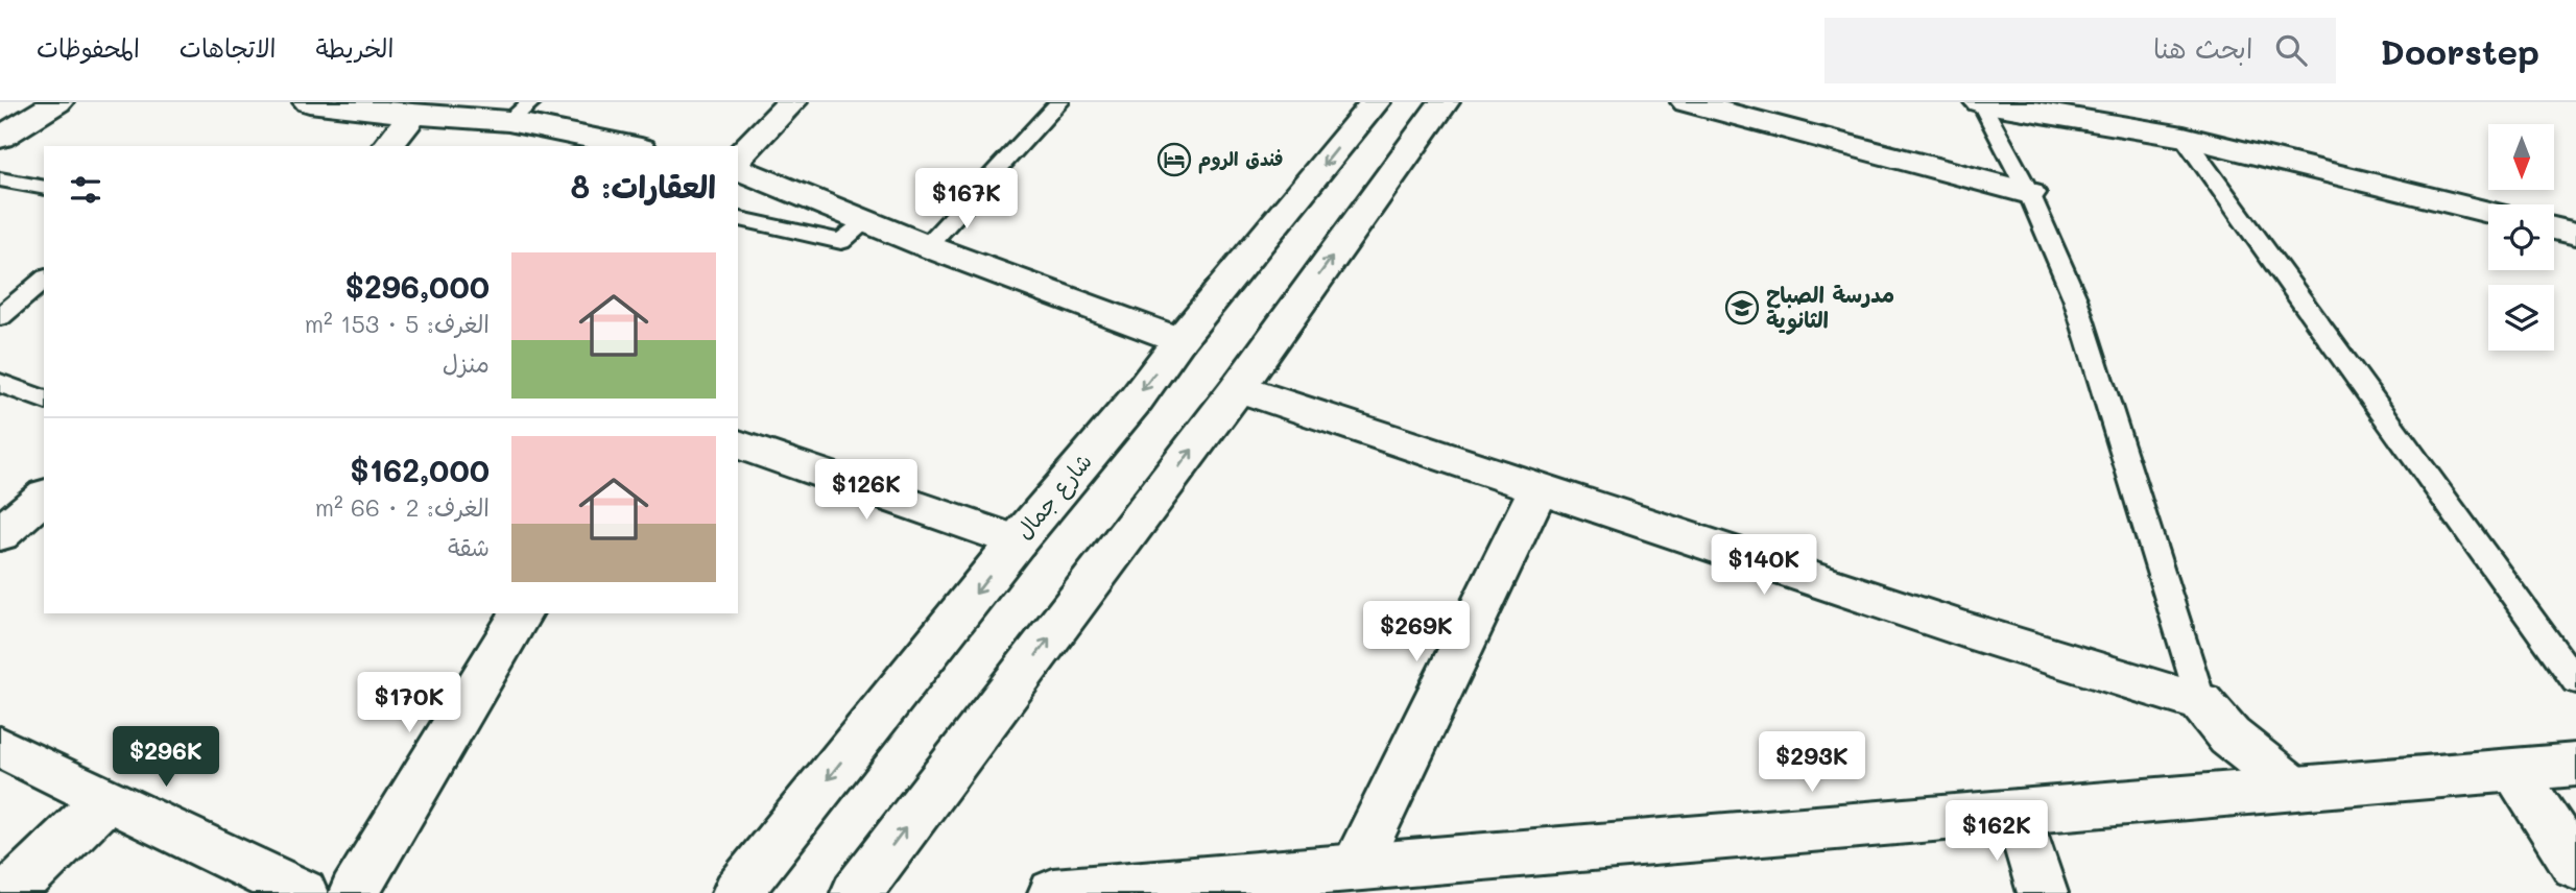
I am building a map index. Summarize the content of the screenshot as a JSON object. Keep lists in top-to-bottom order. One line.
{"streets":{"street":["شارع جمال"]},"places":{"hotel":["فندق الروم"],"school or university":["مدرسة الصباح الثانوية"]},"north":"bottom","page":{"header":"Doorstep","search":"ابحث هنا","nav":["الخريطة","الاتجاهات","المحفوظات"],"heading":"العقارات: 8","price":["$167K","$126K","$140K","$269K","$170K","$296K","$293K","$162K"],"list":[{"name":"$296,000","note":"الغرف: 5 · 153 m² · منزل"},{"name":"$162,000","note":"الغرف: 2 · 66 m² · شقة"}]}}
